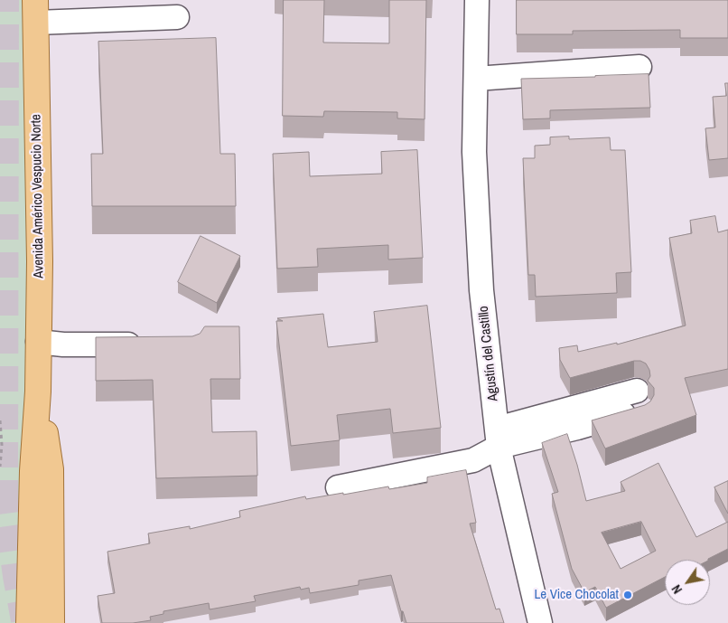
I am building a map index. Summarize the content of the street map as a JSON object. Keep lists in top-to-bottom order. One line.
{"streets":{"main road":["Avenida Américo Vespucio Norte"],"street":["Agustín del Castillo"]},"places":["Le Vice Chocolat"],"north":"bottom left"}
